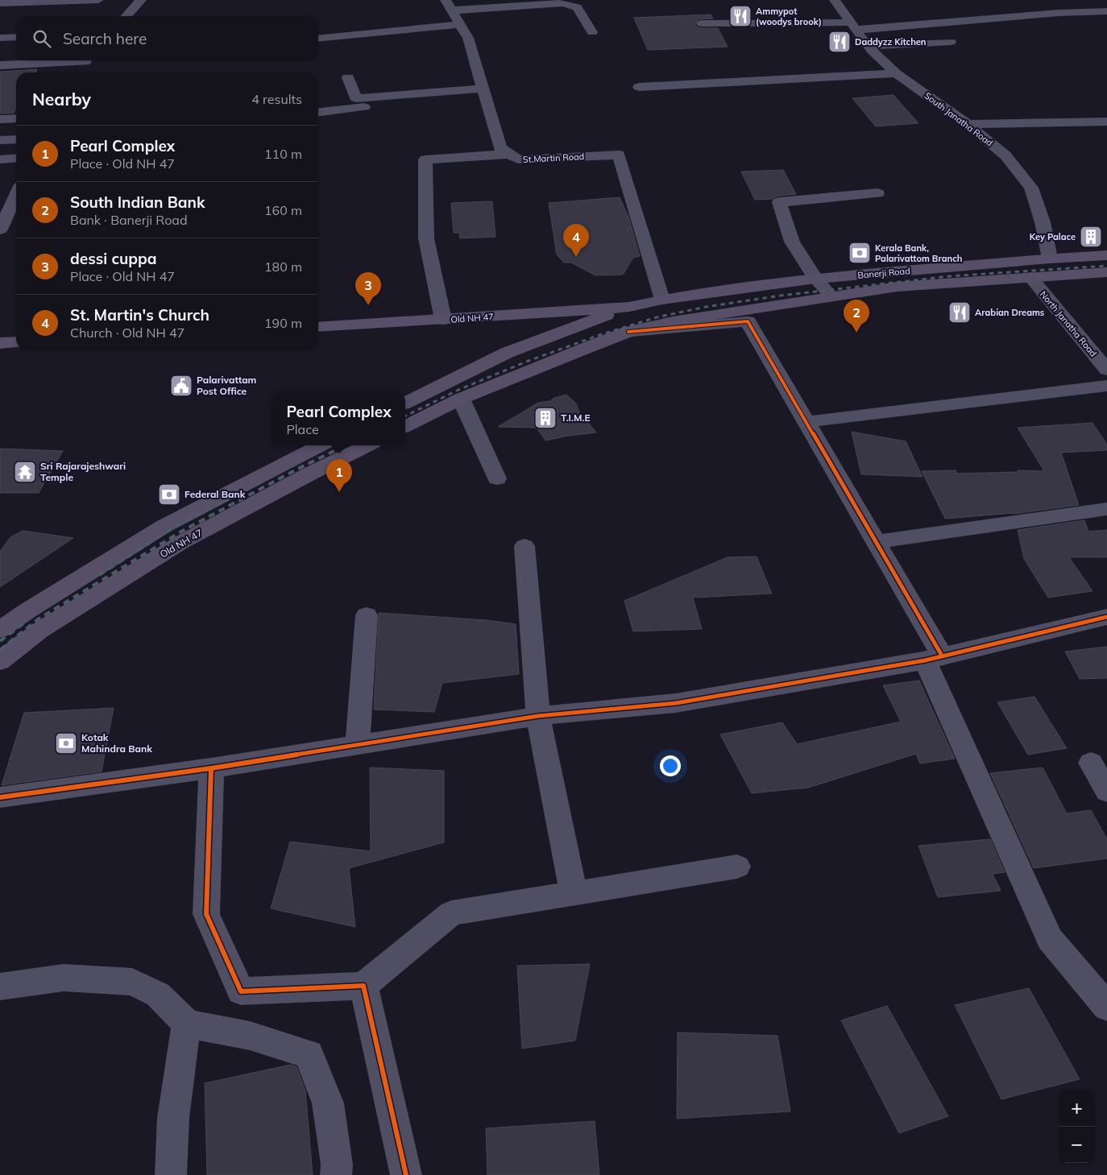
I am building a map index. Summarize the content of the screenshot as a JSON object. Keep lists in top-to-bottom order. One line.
{"streets":{"main road":["Banerji Road","Old NH 47"],"street":["South Janatha Road","St.Martin Road","North Janatha Road"]},"crossings":[["South Janatha Road","Banerji Road"],["St.Martin Road","Banerji Road"],["St.Martin Road","Old NH 47"],["Banerji Road","Old NH 47"],["Banerji Road","North Janatha Road"]],"places":{"restaurant":["Ammypot (woodys brook)","Daddyzz Kitchen","Arabian Dreams"],"building":["Key Palace","T.I.M.E"],"bank":["Kerala Bank, Palarivattom Branch","Federal Bank","Kotak Mahindra Bank"],"public building":["Palarivattam Post Office"],"temple":["Sri Rajarajeshwari Temple"]},"page":{"search":"Search here","heading":["Nearby","4 results"],"list":[{"mark":"1","name":"Pearl Complex","note":"Place · Old NH 47","value":"110 m"},{"mark":"2","name":"South Indian Bank","note":"Bank · Banerji Road","value":"160 m"},{"mark":"3","name":"dessi cuppa","note":"Place · Old NH 47","value":"180 m"},{"mark":"4","name":"St. Martin's Church","note":"Church · Old NH 47","value":"190 m"}],"pins":["4","3","2","1"],"popup":["Pearl Complex","Place"],"map_buttons":["+","−"]}}
